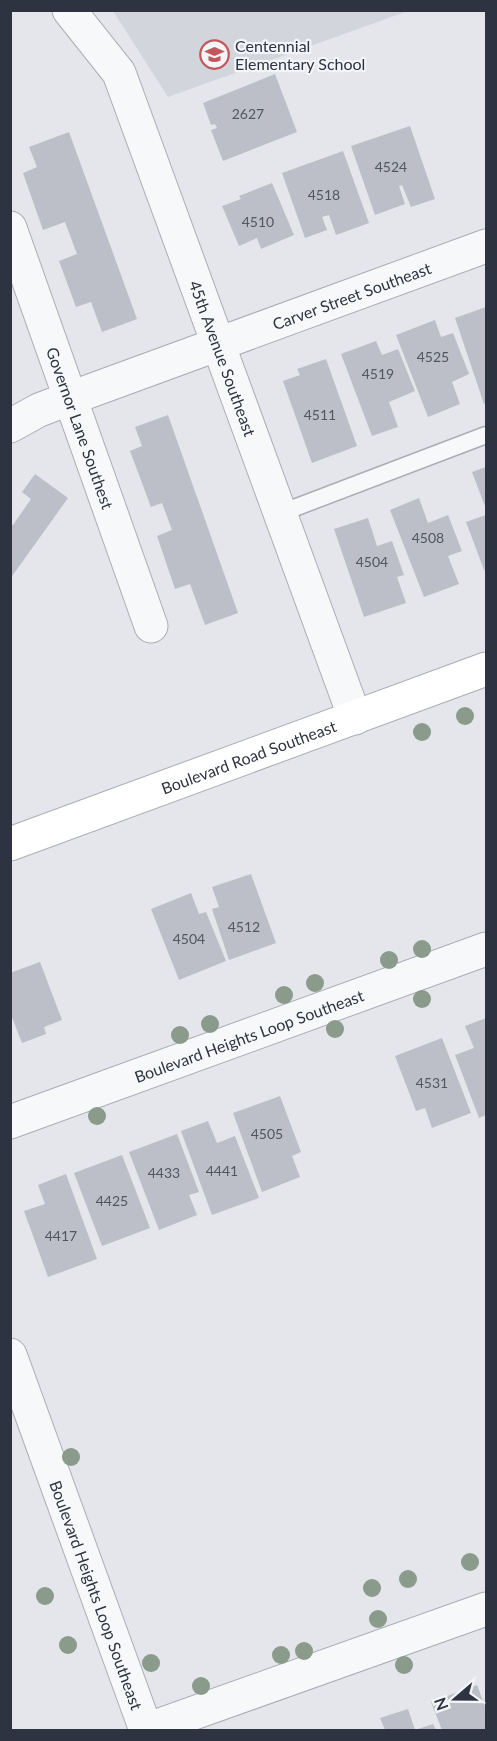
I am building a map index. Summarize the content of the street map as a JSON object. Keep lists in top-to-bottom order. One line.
{"streets":{"street":["Carver Street Southeast","45th Avenue Southeast","Governor Lane Southest","Boulevard Road Southeast","Boulevard Heights Loop Southeast"]},"crossings":[["Carver Street Southeast","45th Avenue Southeast"],["Carver Street Southeast","Governor Lane Southest"],["45th Avenue Southeast","Boulevard Road Southeast"]],"places":{"school or university":["Centennial Elementary School"]},"house_numbers":["2627","4524","4518","4510","4525","4519","4511","4508","4504","4512","4504","4531","4505","4441","4433","4425","4417"],"north":"left"}
